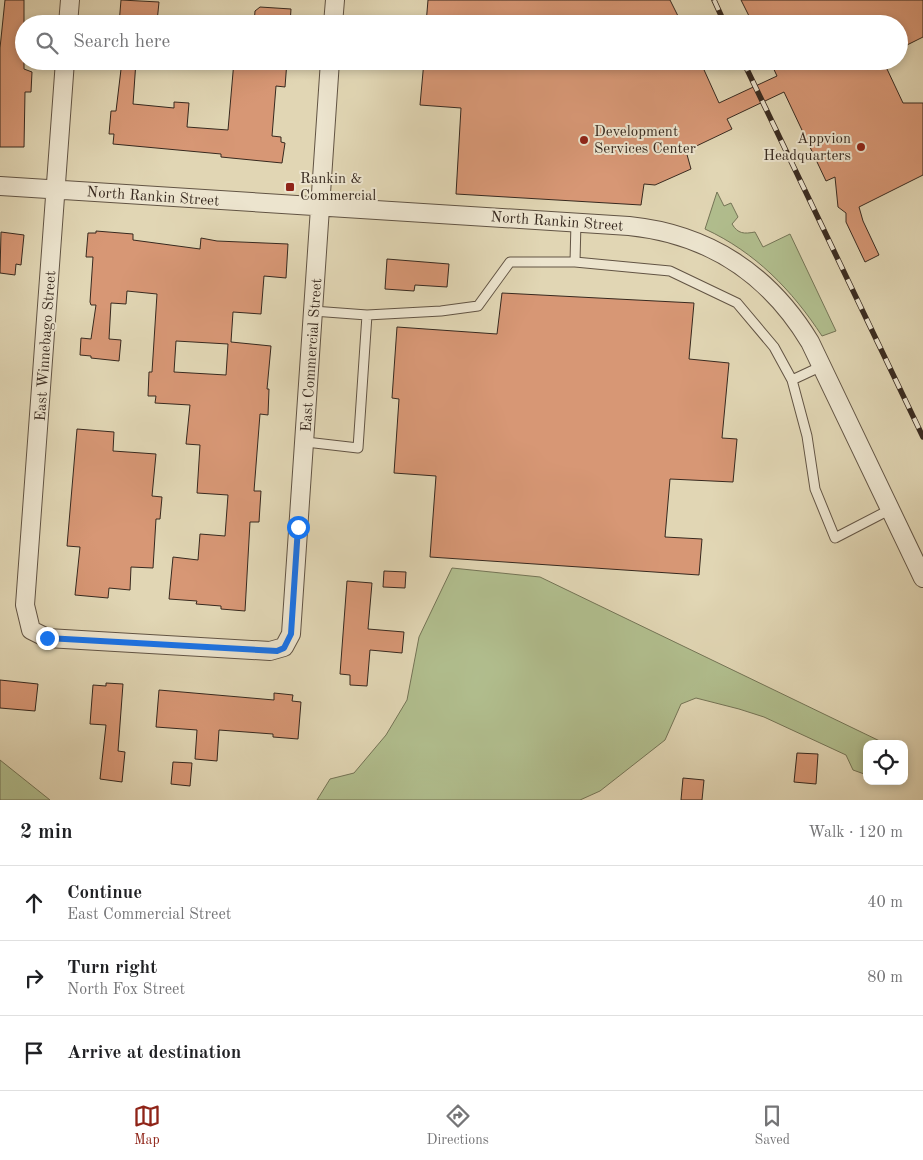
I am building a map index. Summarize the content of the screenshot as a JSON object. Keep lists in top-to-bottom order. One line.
{"streets":{"street":["North Rankin Street","East Winnebago Street","East Commercial Street"]},"crossings":[["North Rankin Street","East Winnebago Street"],["North Rankin Street","East Commercial Street"],["East Winnebago Street","East Commercial Street"]],"places":{"other":["Development Services Center","Appvion Headquarters"],"transit":["Rankin & Commercial"]},"page":{"search":"Search here","heading":["2 min","Walk · 120 m"],"list":[["Continue","East Commercial Street","40 m"],["Turn right","North Fox Street","80 m"],"Arrive at destination"],"nav":["Map","Directions","Saved"]}}
